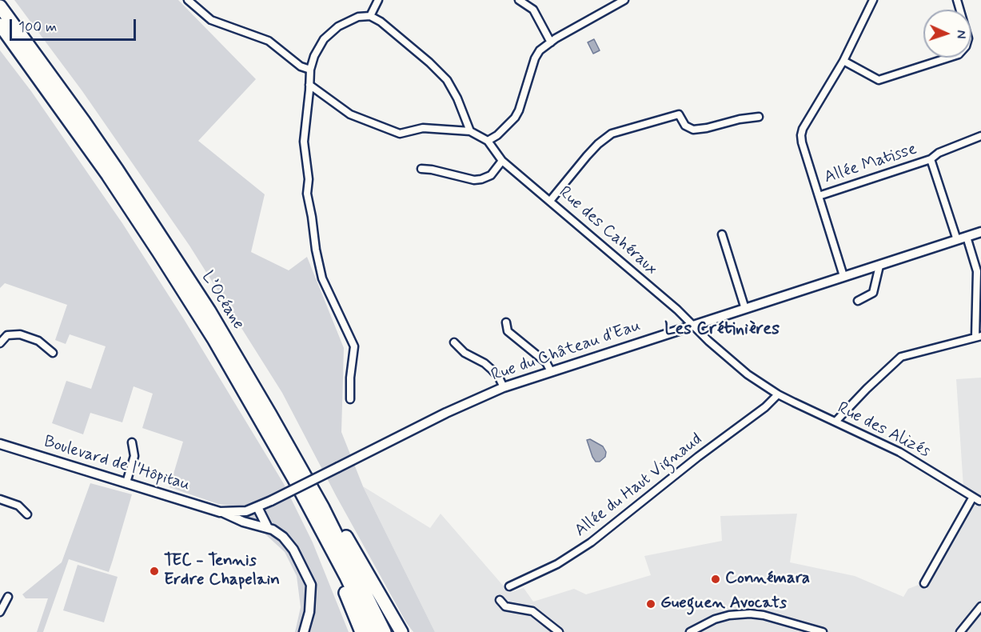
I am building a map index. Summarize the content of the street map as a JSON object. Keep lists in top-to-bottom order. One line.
{"streets":{"highway":["L’Océane"],"street":["Allée Matisse","Rue des Cahéraux","Rue du Château d'Eau","Rue des Alizés","Boulevard de l'Hôpitau","Allée du Haut Vignaud"]},"crossings":[["Allée Matisse","Rue du Château d'Eau"],["Rue des Cahéraux","Rue du Château d'Eau"],["Rue des Cahéraux","Rue des Alizés"],["Rue des Cahéraux","Allée du Haut Vignaud"],["Rue du Château d'Eau","Boulevard de l'Hôpitau"],["Rue des Alizés","Allée du Haut Vignaud"]],"districts":["Les Crétinières"],"places":["TEC - Tennis Erdre Chapelain","Connémara","Gueguen Avocats"],"scale_bar":"100 m","north":"right"}
